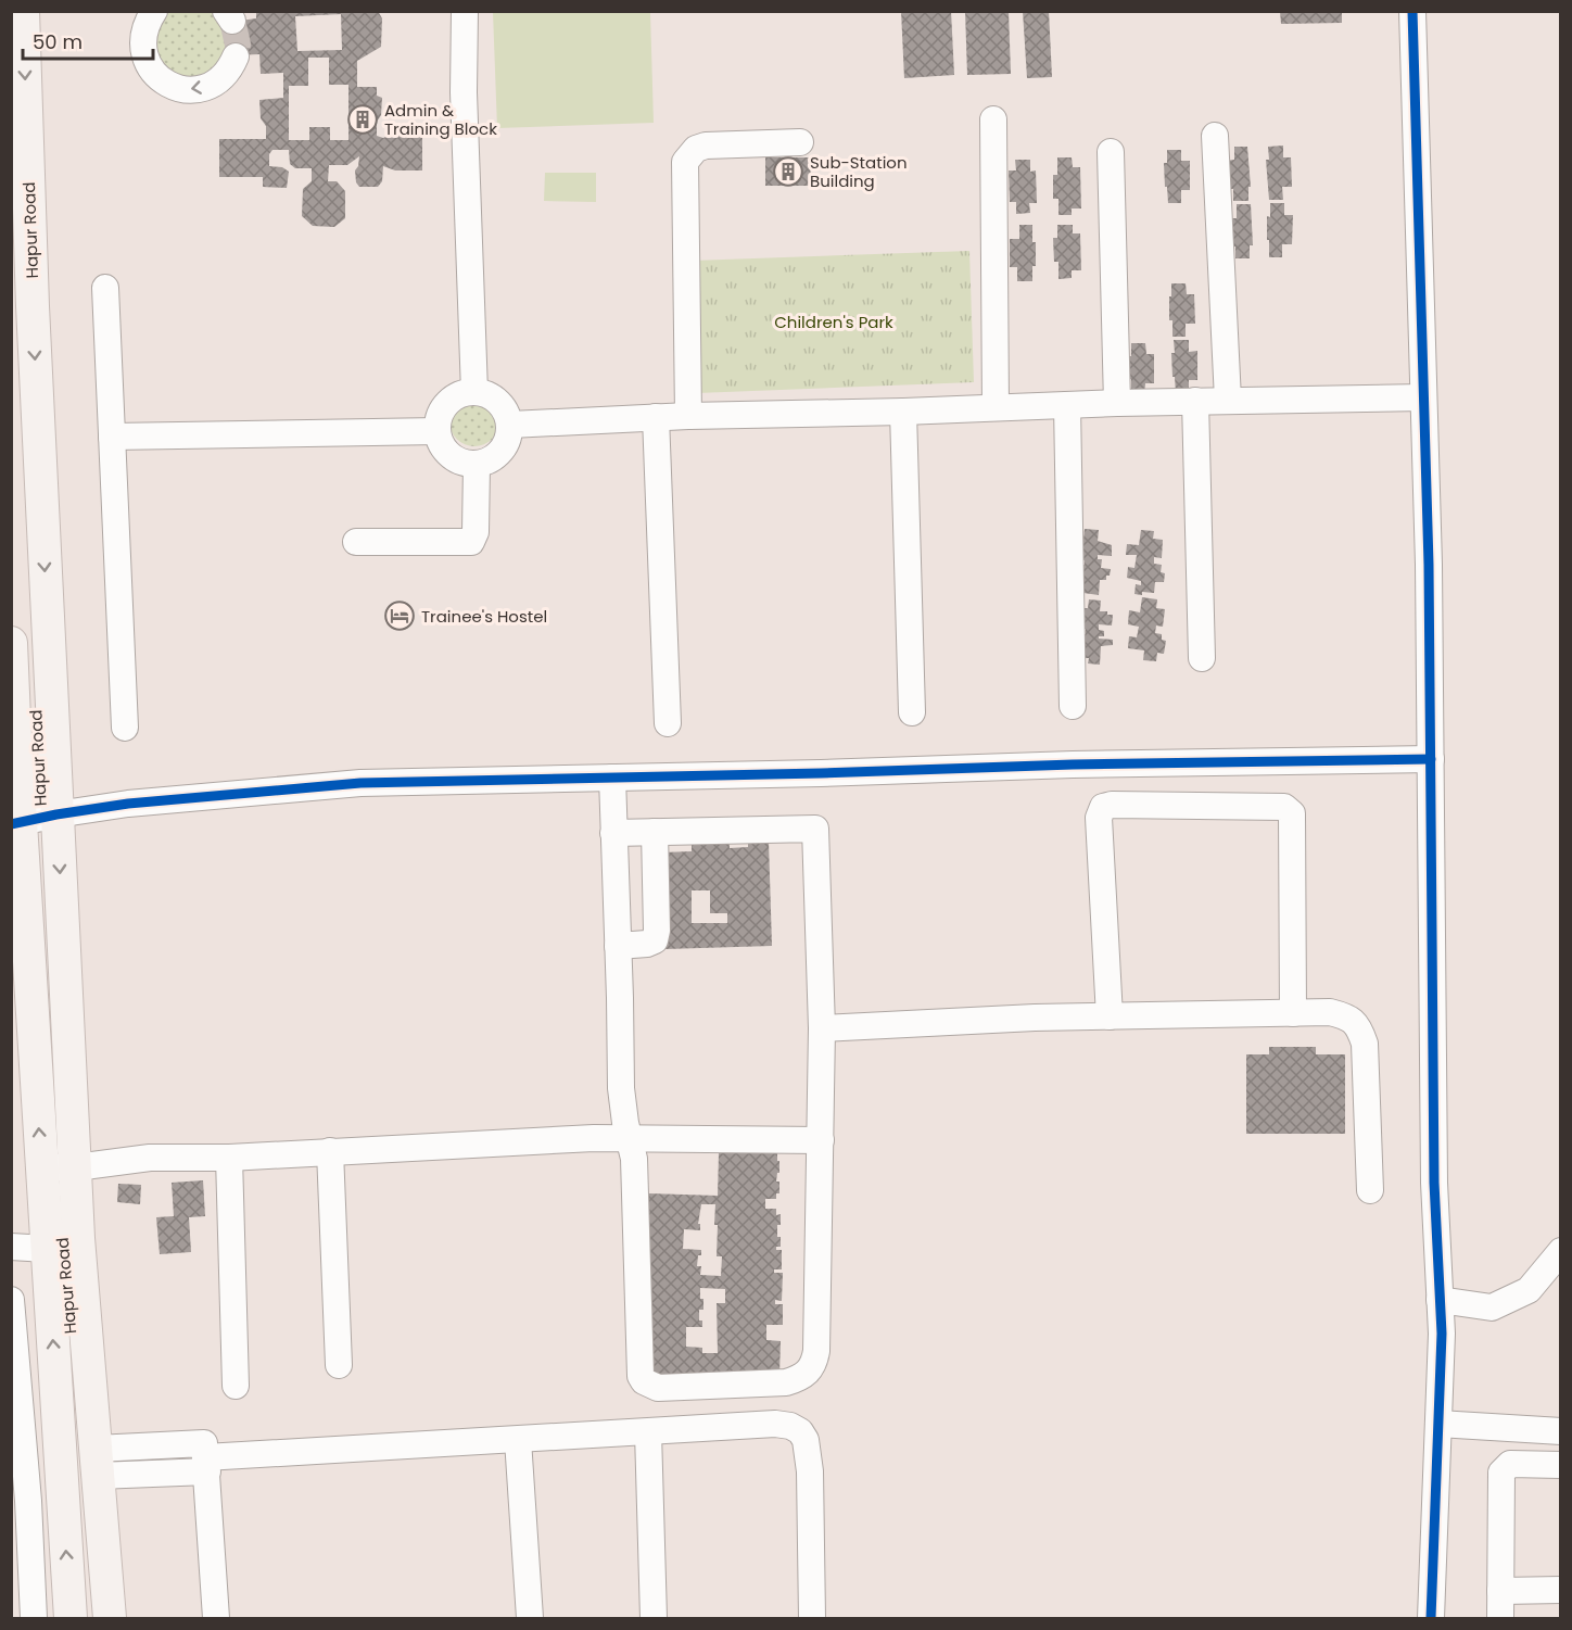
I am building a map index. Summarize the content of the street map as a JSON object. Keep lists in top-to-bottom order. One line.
{"streets":{"main road":["Hapur Road"]},"parks":["Children's Park"],"places":{"building":["Admin & Training Block","Sub-Station Building"],"hotel":["Trainee's Hostel"]},"scale_bar":"50 m"}
